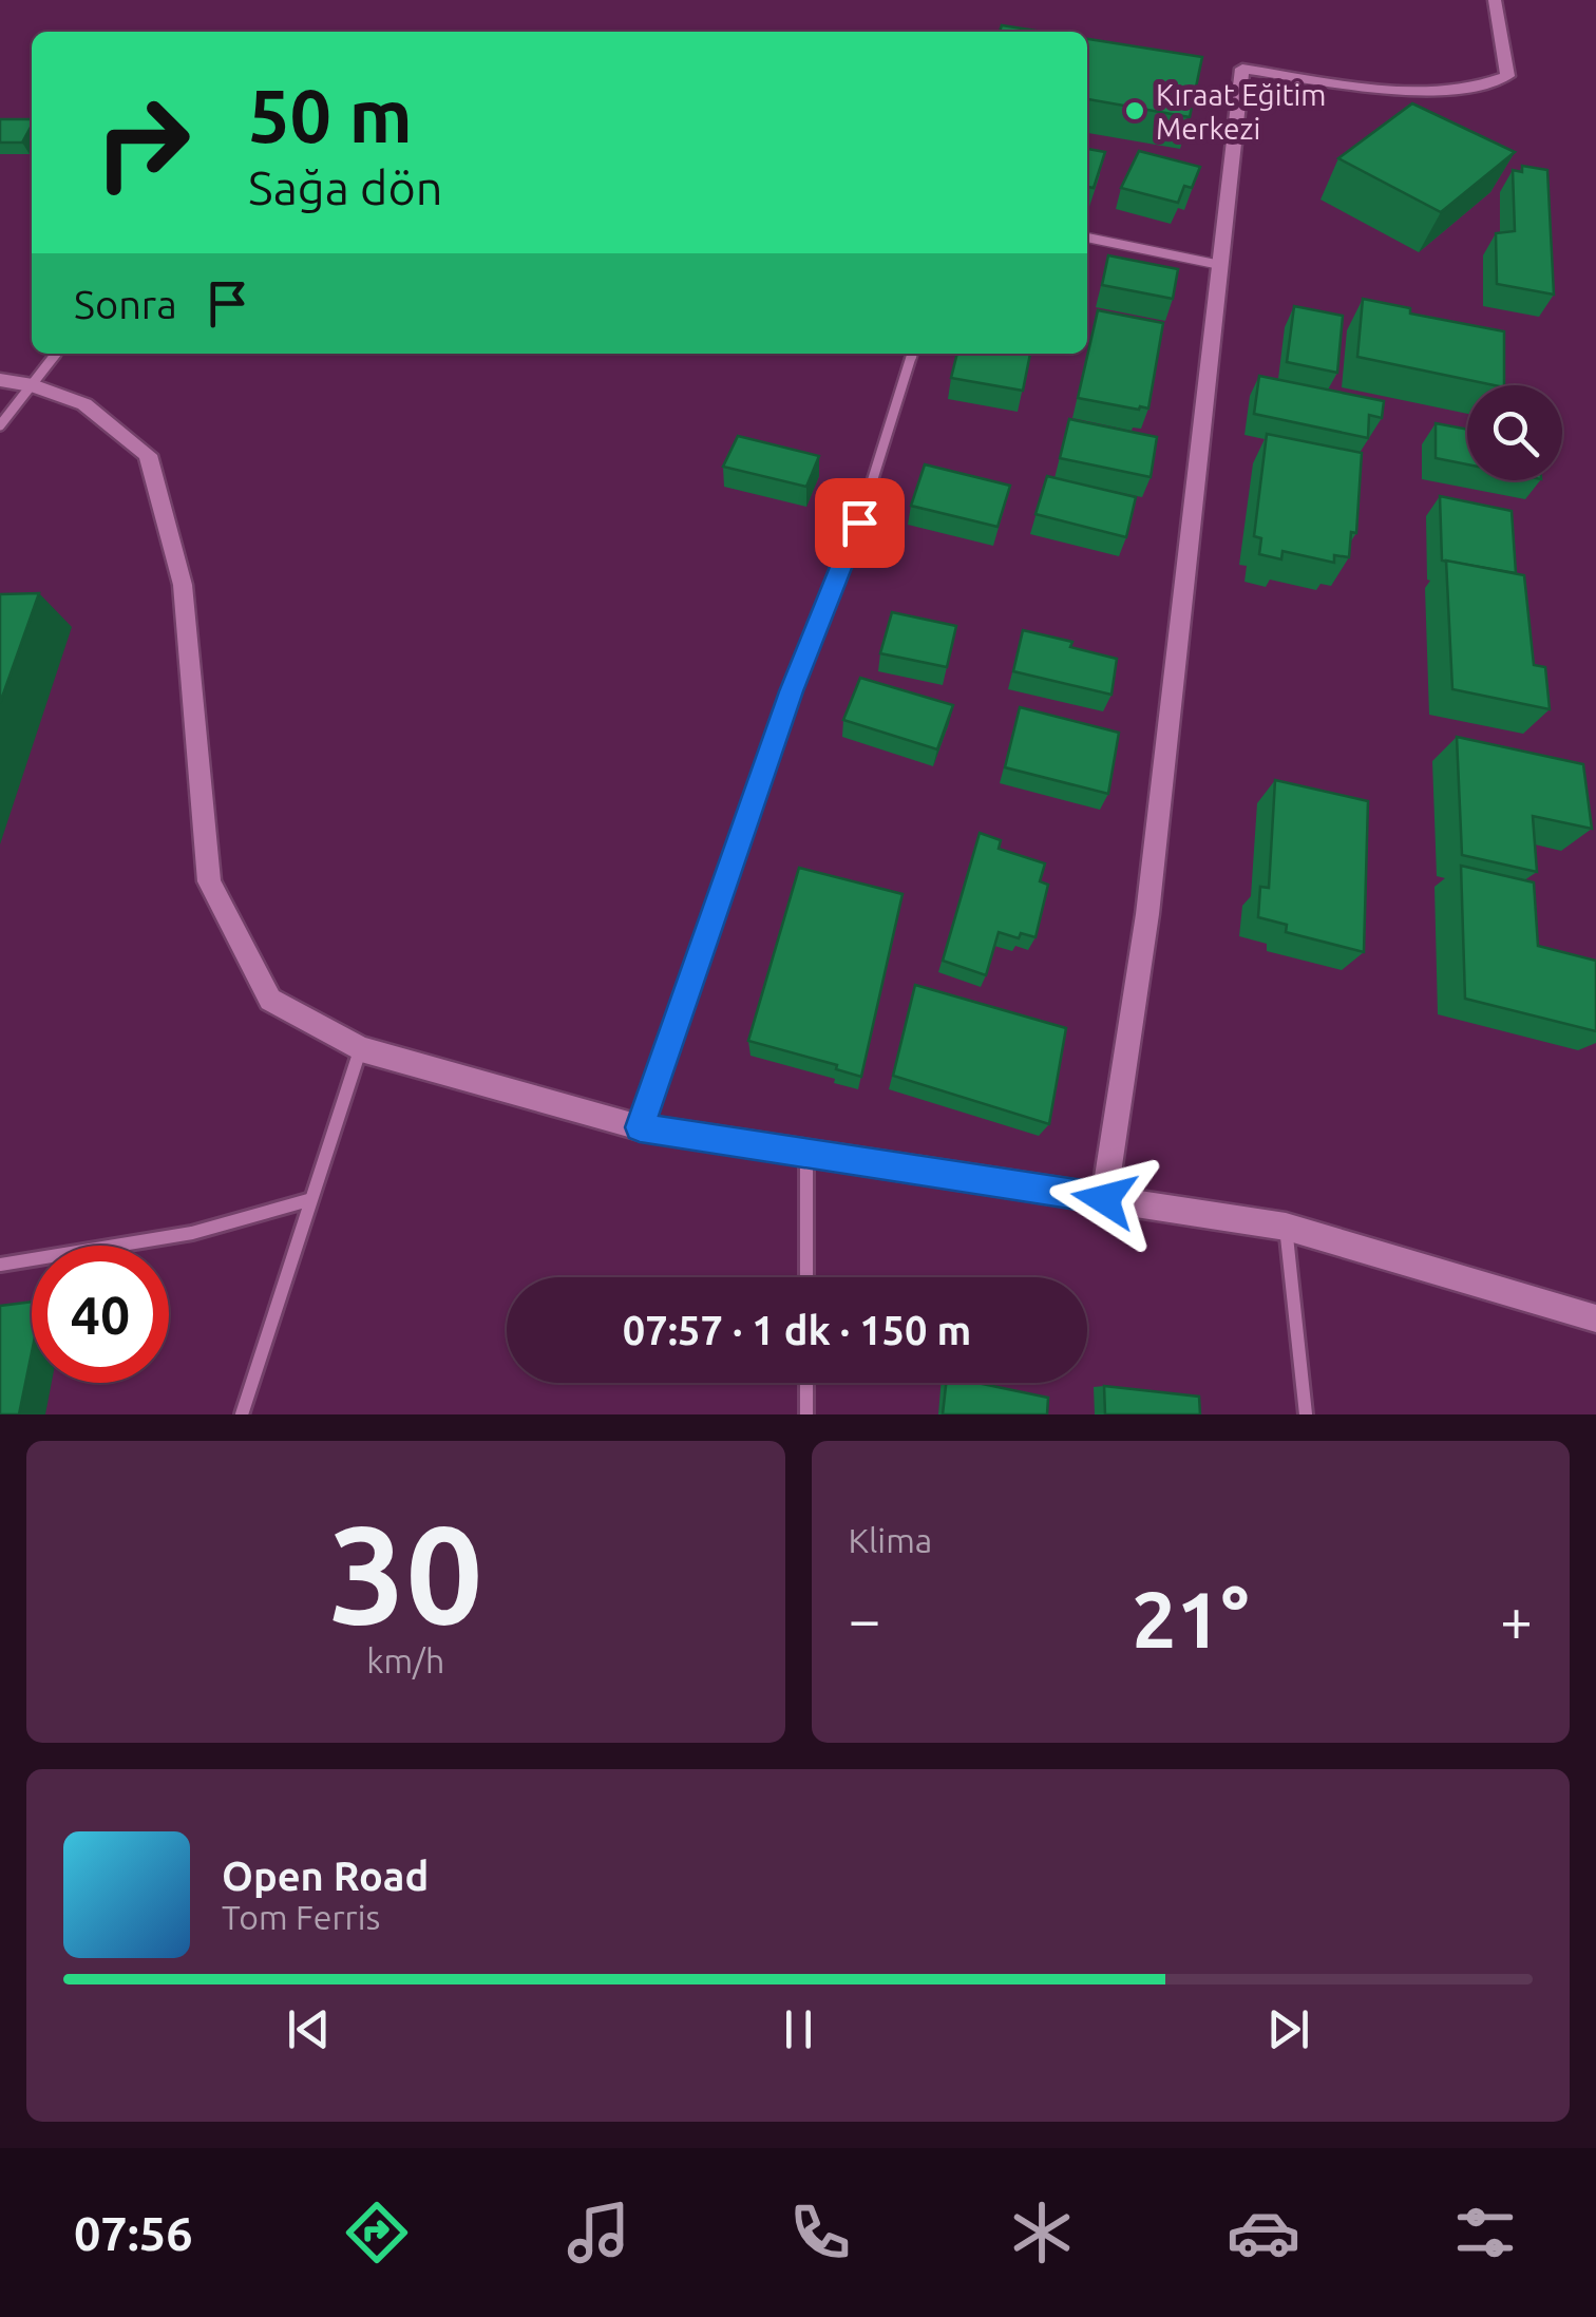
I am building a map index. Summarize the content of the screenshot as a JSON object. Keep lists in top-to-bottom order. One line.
{"places":["Kıraat Eğitim Merkezi"],"page":{"turn":["50 m","Sağa dön"],"then":"Sonra","limit":"40","trip":"07:57 · 1 dk · 150 m","tile":[["30","km/h"],"Klima"],"heat":["−","21°","+"],"song":["Open Road","Tom Ferris"],"tabs":"07:56"}}
